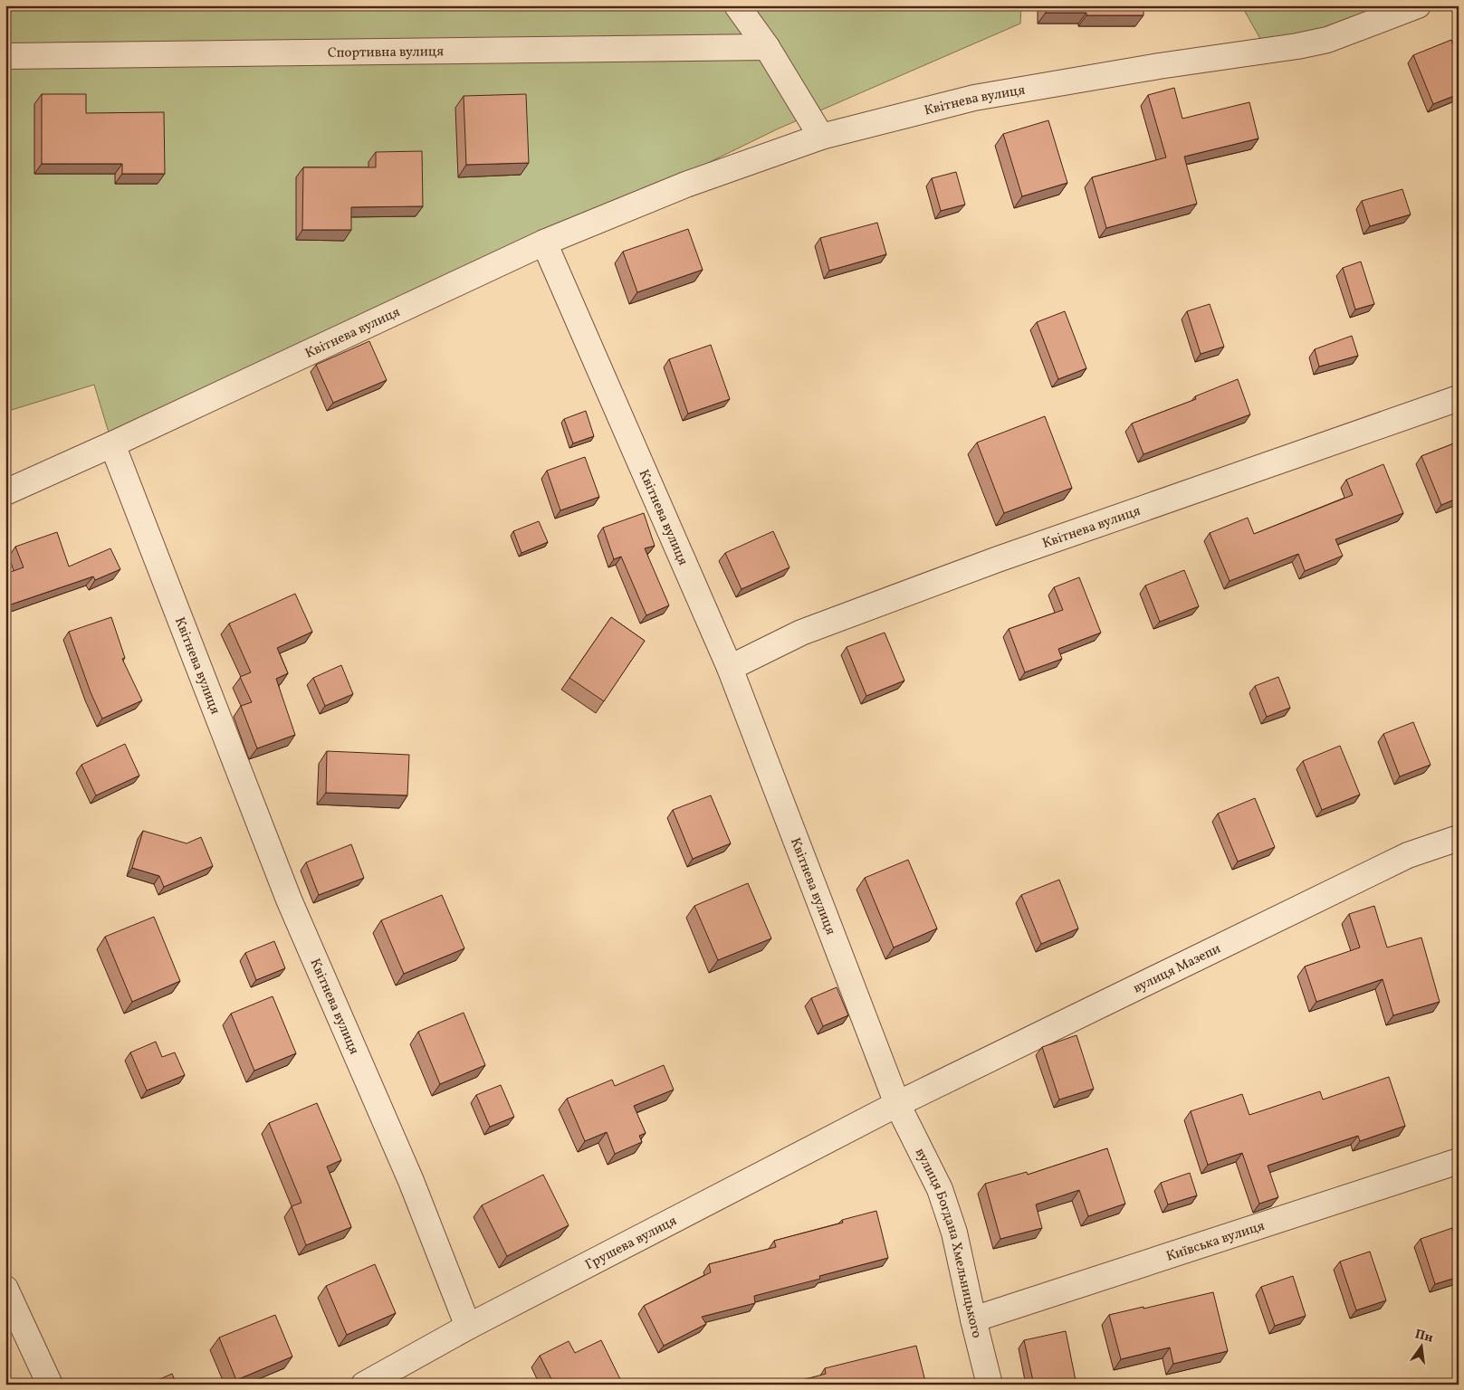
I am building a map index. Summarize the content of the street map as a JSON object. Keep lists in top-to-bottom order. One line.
{"streets":{"street":["Спортивна вулиця","Квітнева вулиця","вулиця Мазепи","Київська вулиця","Грушева вулиця","вулиця Богдана Хмельницького"]},"crossings":[["Квітнева вулиця","вулиця Мазепи"],["Квітнева вулиця","Грушева вулиця"],["Квітнева вулиця","вулиця Богдана Хмельницького"],["вулиця Мазепи","Грушева вулиця"],["вулиця Мазепи","вулиця Богдана Хмельницького"],["Київська вулиця","вулиця Богдана Хмельницького"],["Грушева вулиця","вулиця Богдана Хмельницького"]],"north":"top"}
